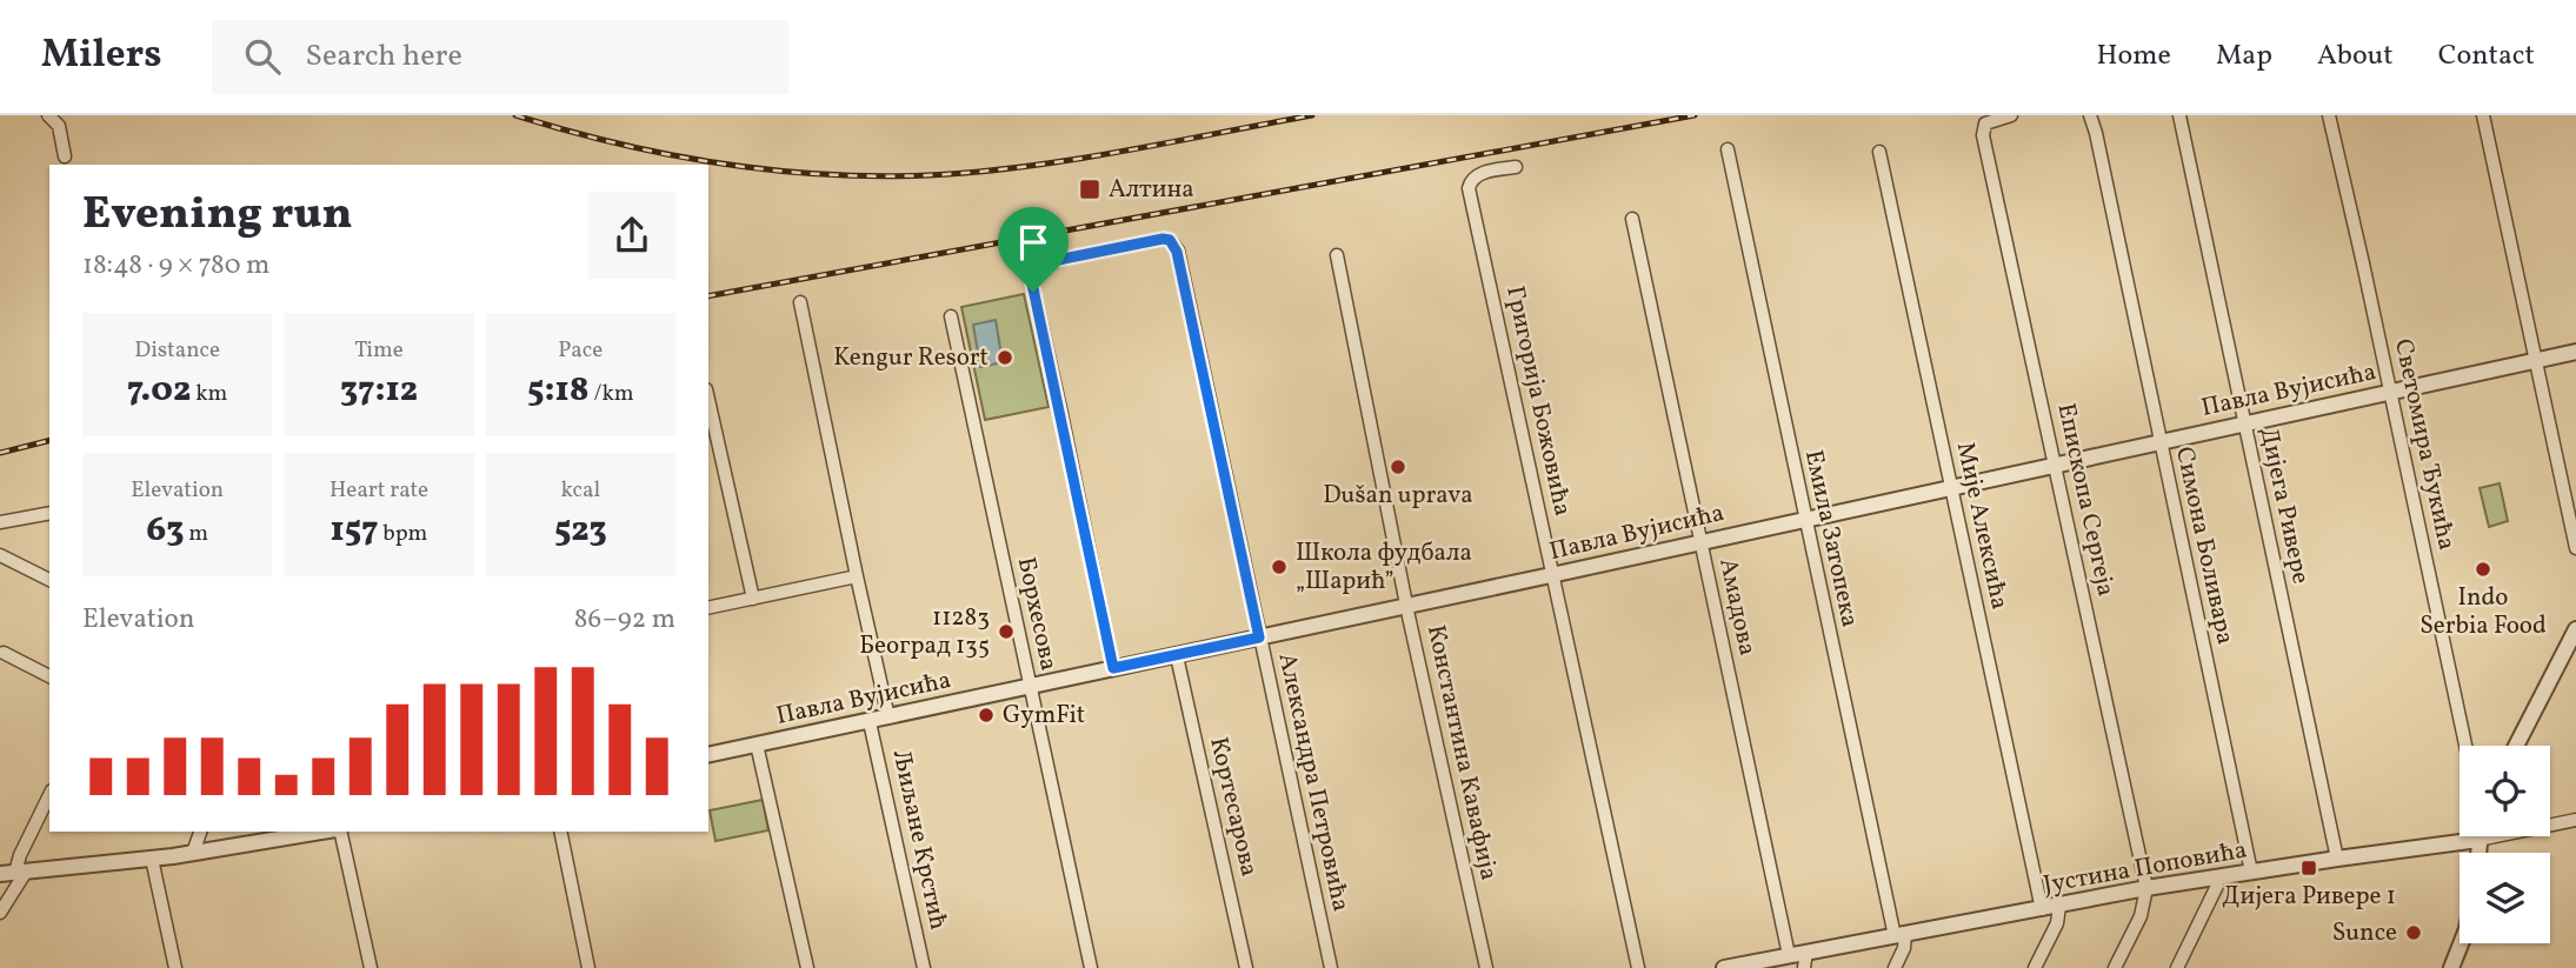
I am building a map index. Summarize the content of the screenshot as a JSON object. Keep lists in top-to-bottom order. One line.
{"streets":{"street":["Павла Вујисића","Григорија Божовића","Светомира Ђукића","Епископа Сергеја","Дијега Ривере","Мије Алексића","Емила Затопека","Симона Боливара","Амадова","Борхесова","Константина Кавафија","Александра Петровића","Кортесарова","Љиљане Крстић","Јустина Поповића"]},"crossings":[["Павла Вујисића","Григорија Божовића"],["Павла Вујисића","Светомира Ђукића"],["Павла Вујисића","Епископа Сергеја"],["Павла Вујисића","Дијега Ривере"],["Павла Вујисића","Мије Алексића"],["Павла Вујисића","Емила Затопека"],["Павла Вујисића","Симона Боливара"],["Павла Вујисића","Амадова"],["Павла Вујисића","Борхесова"],["Павла Вујисића","Константина Кавафија"],["Павла Вујисића","Александра Петровића"],["Павла Вујисића","Кортесарова"],["Павла Вујисића","Љиљане Крстић"],["Епископа Сергеја","Јустина Поповића"],["Дијега Ривере","Јустина Поповића"],["Мије Алексића","Јустина Поповића"],["Емила Затопека","Јустина Поповића"],["Симона Боливара","Јустина Поповића"],["Амадова","Јустина Поповића"]],"places":{"transit":["Алтина","Дијега Ривере 1"],"other":["Kengur Resort","Dušan uprava","Школа фудбала „Шарић”","Indo Serbia Food","11283 Београд 135","GymFit","Sunce"]},"page":{"header":"Milers","search":"Search here","nav":["Home","Map","About","Contact"],"heading":["Evening run","18:48 · 9 × 780 m"],"stats":[["Distance","7.02 km"],["Time","37:12"],["Pace","5:18 /km"],["Elevation","63 m"],["Heart rate","157 bpm"],["kcal","523"]],"chart":["Elevation","86–92 m"]}}
